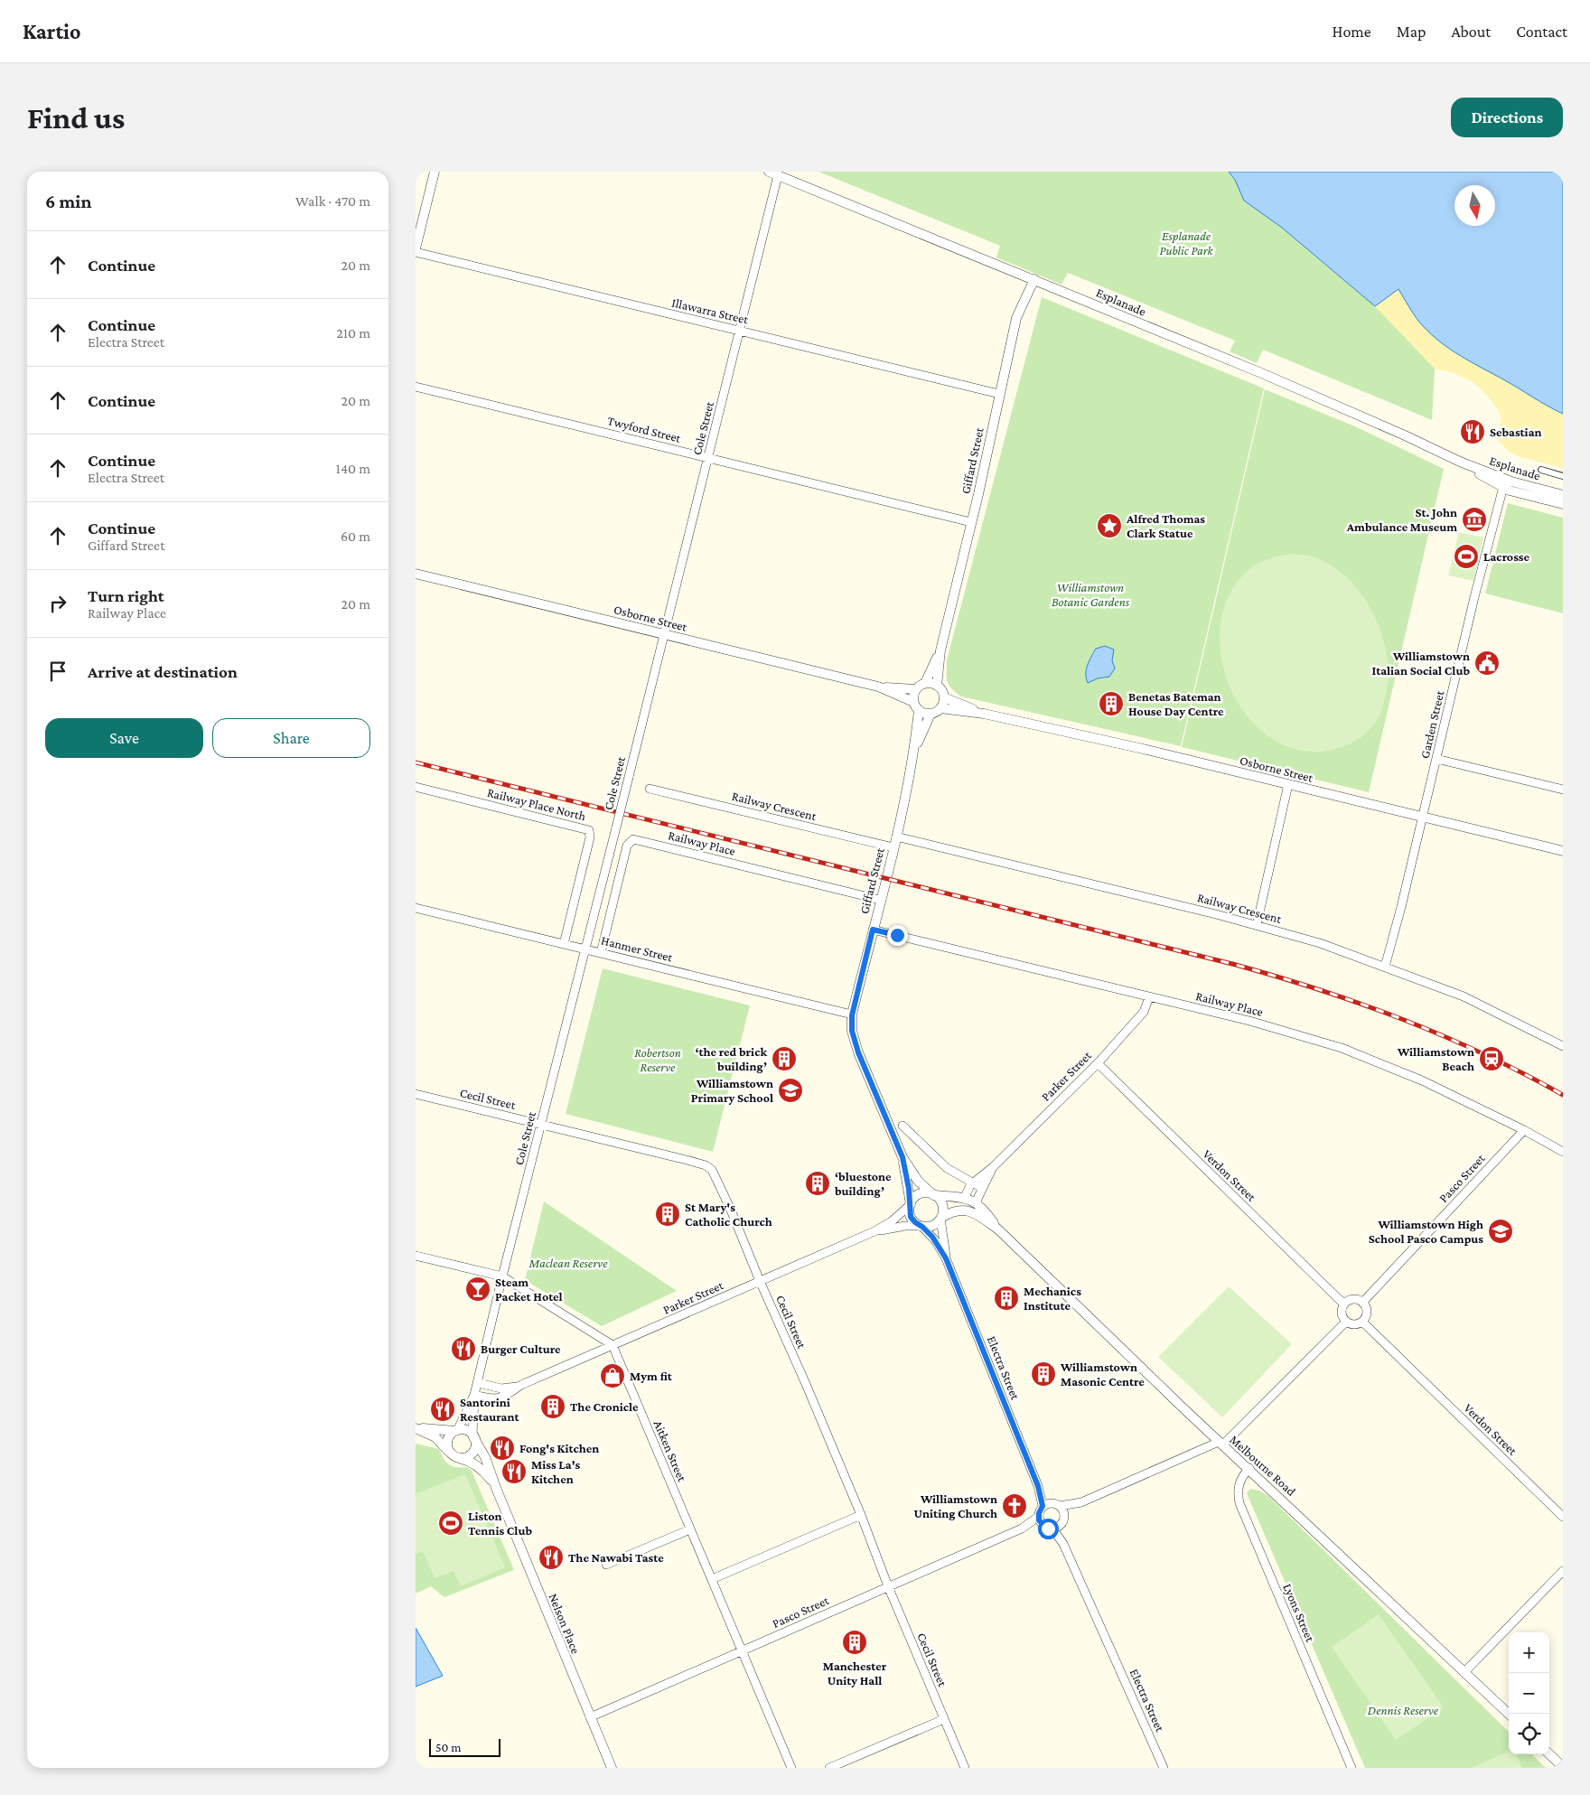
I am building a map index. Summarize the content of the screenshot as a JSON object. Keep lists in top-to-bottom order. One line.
{"streets":{"street":["Esplanade","Illawarra Street","Cole Street","Twyford Street","Giffard Street","Osborne Street","Garden Street","Railway Place North","Railway Crescent","Railway Place","Hanmer Street","Parker Street","Cecil Street","Verdon Street","Pasco Street","Electra Street","Aitken Street","Melbourne Road","Lyons Street","Nelson Place"]},"crossings":[["Esplanade","Cole Street"],["Esplanade","Giffard Street"],["Esplanade","Garden Street"],["Illawarra Street","Cole Street"],["Illawarra Street","Giffard Street"],["Cole Street","Twyford Street"],["Cole Street","Osborne Street"],["Cole Street","Hanmer Street"],["Cole Street","Parker Street"],["Cole Street","Cecil Street"],["Cole Street","Nelson Place"],["Twyford Street","Giffard Street"],["Giffard Street","Osborne Street"],["Giffard Street","Railway Crescent"],["Giffard Street","Railway Place"],["Giffard Street","Hanmer Street"],["Osborne Street","Garden Street"],["Garden Street","Railway Crescent"],["Railway Place North","Hanmer Street"],["Railway Place","Hanmer Street"],["Railway Place","Parker Street"],["Railway Place","Pasco Street"],["Parker Street","Cecil Street"],["Parker Street","Verdon Street"],["Parker Street","Electra Street"],["Parker Street","Aitken Street"],["Parker Street","Melbourne Road"],["Cecil Street","Pasco Street"],["Verdon Street","Pasco Street"],["Pasco Street","Electra Street"],["Pasco Street","Aitken Street"],["Pasco Street","Nelson Place"],["Melbourne Road","Lyons Street"]],"parks":["Esplanade Public Park","Williamstown Botanic Gardens","Robertson Reserve","Maclean Reserve","Dennis Reserve"],"places":{"restaurant":["Sebastian","Burger Culture","Santorini Restaurant","Fong's Kitchen","Miss La's Kitchen","The Nawabi Taste"],"museum":["St. John Ambulance Museum"],"place":["Alfred Thomas Clark Statue"],"sports":["Lacrosse","Liston Tennis Club"],"public building":["Williamstown Italian Social Club"],"building":["Benetas Bateman House Day Centre","‘the red brick building’","‘bluestone building’","St Mary's Catholic Church","Mechanics Institute","Williamstown Masonic Centre","The Cronicle","Manchester Unity Hall"],"station":["Williamstown Beach"],"school or university":["Williamstown Primary School","Williamstown High School Pasco Campus"],"bar":["Steam Packet Hotel"],"shop":["Mym fit"],"church":["Williamstown Uniting Church"]},"scale_bar":"50 m","north":"bottom","page":{"header":"Kartio","nav":["Home","Map","About","Contact"],"buttons":["Directions",["Save","Share"]],"title":"Find us","heading":["6 min","Walk · 470 m"],"list":[["Continue","20 m"],["Continue","Electra Street","210 m"],["Continue","20 m"],["Continue","Electra Street","140 m"],["Continue","Giffard Street","60 m"],["Turn right","Railway Place","20 m"],"Arrive at destination"],"map_buttons":["+","−"],"scale":"50 m"}}
